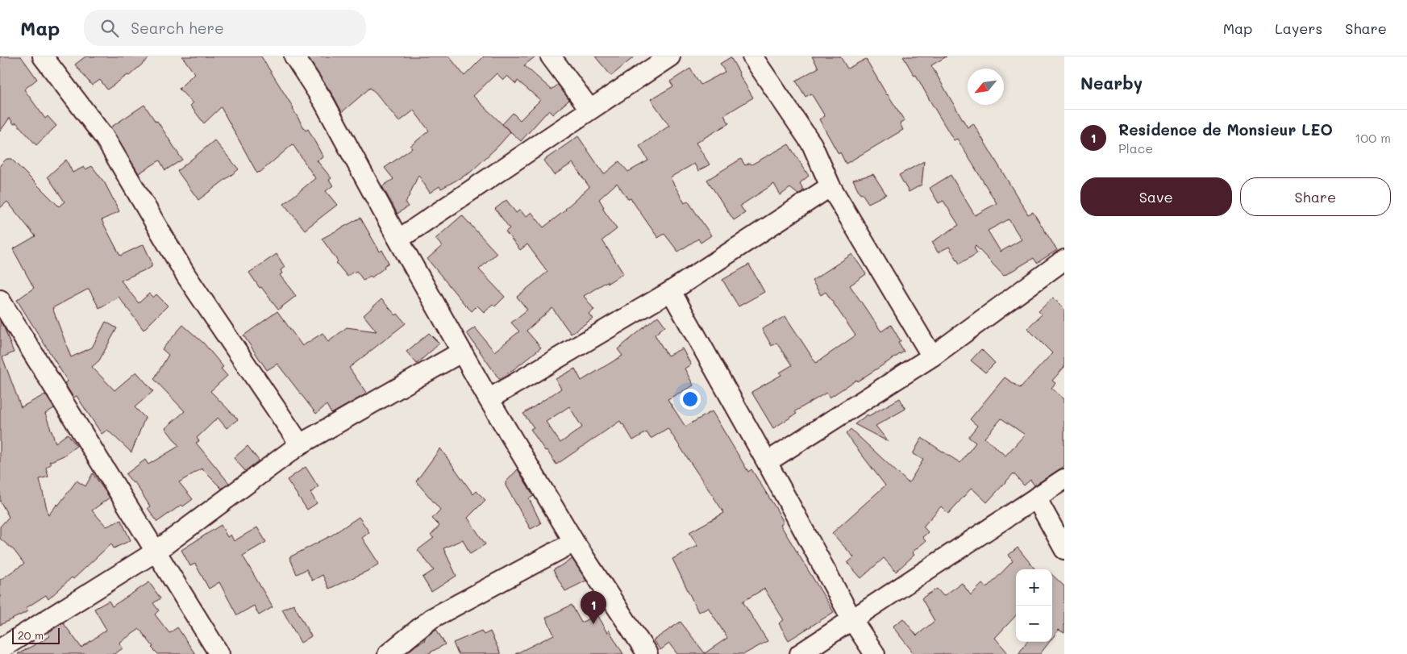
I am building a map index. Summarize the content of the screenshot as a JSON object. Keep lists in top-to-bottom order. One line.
{"scale_bar":"20 m","north":"bottom left","page":{"header":"Map","search":"Search here","nav":["Map","Layers","Share"],"heading":"Nearby","list":[{"mark":"1","name":"Residence de Monsieur LEO","note":"Place","value":"100 m"}],"buttons":["Save","Share"],"map_buttons":["+","−"],"pins":"1","scale":"20 m"}}
